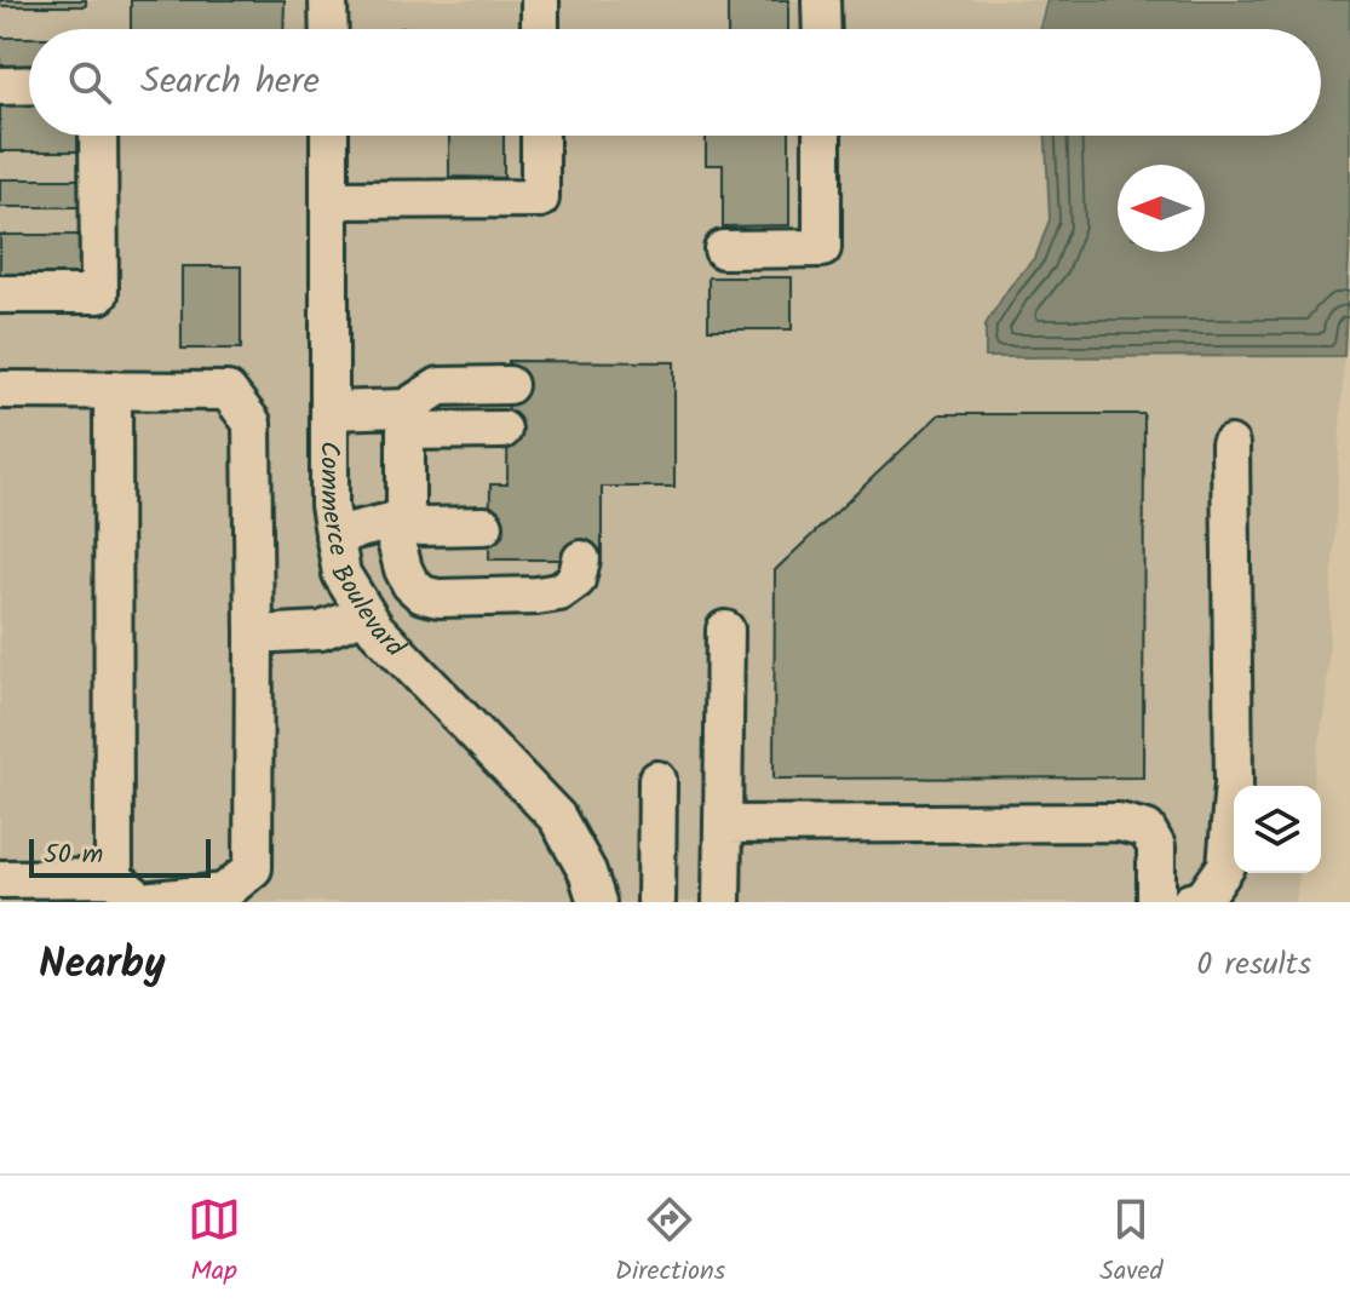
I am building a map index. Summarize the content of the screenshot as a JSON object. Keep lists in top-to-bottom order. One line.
{"streets":{"street":["Commerce Boulevard"]},"scale_bar":"50 m","north":"left","page":{"search":"Search here","scale":"50 m","heading":["Nearby","0 results"],"nav":["Map","Directions","Saved"]}}
